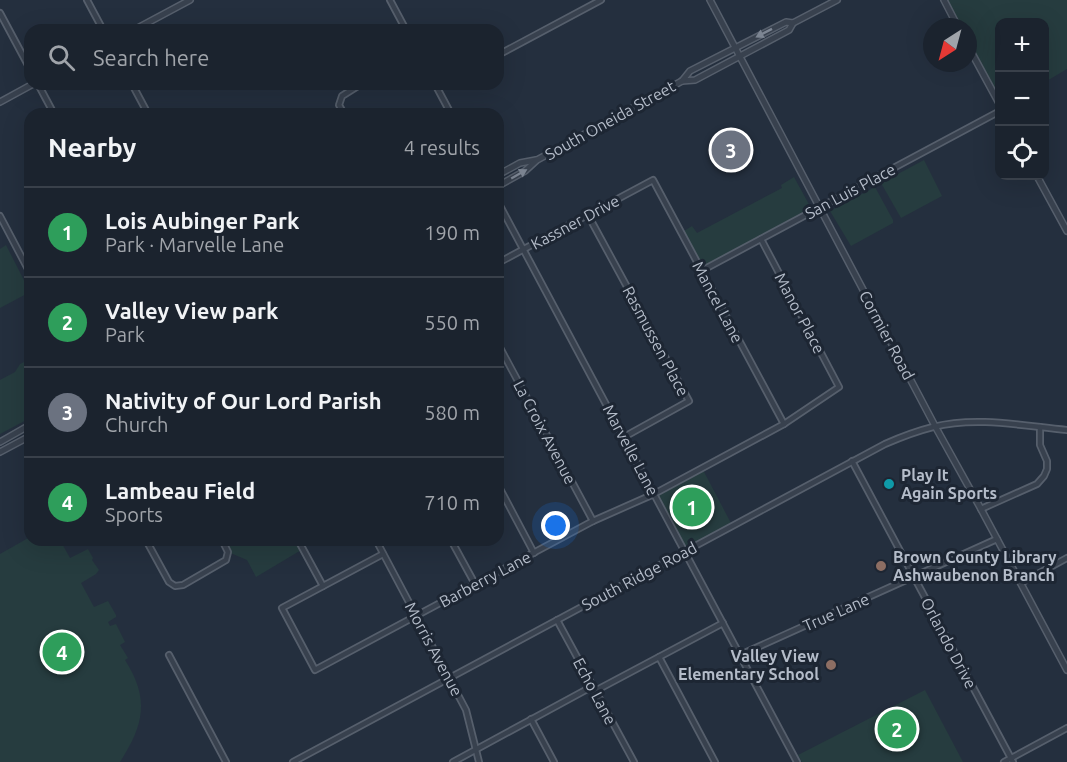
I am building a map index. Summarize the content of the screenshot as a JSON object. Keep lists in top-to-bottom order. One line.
{"streets":{"street":["South Oneida Street","San Luis Place","Kassner Drive","Mancel Lane","Manor Place","Cormier Road","Rasmussen Place","La Croix Avenue","Marvelle Lane","South Ridge Road","Barberry Lane","True Lane","Orlando Drive","Morris Avenue","Echo Lane"]},"crossings":[["South Oneida Street","Cormier Road"],["San Luis Place","Mancel Lane"],["San Luis Place","Manor Place"],["San Luis Place","Cormier Road"],["Kassner Drive","Mancel Lane"],["Kassner Drive","Rasmussen Place"],["Kassner Drive","Marvelle Lane"],["Mancel Lane","Barberry Lane"],["Manor Place","Barberry Lane"],["Cormier Road","South Ridge Road"],["Cormier Road","True Lane"],["Rasmussen Place","Marvelle Lane"],["La Croix Avenue","Barberry Lane"],["Marvelle Lane","South Ridge Road"],["Marvelle Lane","Barberry Lane"],["Marvelle Lane","True Lane"],["South Ridge Road","Orlando Drive"],["South Ridge Road","Morris Avenue"],["South Ridge Road","Echo Lane"],["Barberry Lane","Morris Avenue"],["True Lane","Orlando Drive"]],"places":["Play It Again Sports","Brown County Library Ashwaubenon Branch","Valley View Elementary School"],"north":"bottom left","page":{"map_buttons":["+","−"],"search":"Search here","heading":["Nearby","4 results"],"pins":["3","1","4","2"],"list":[{"mark":"1","name":"Lois Aubinger Park","note":"Park · Marvelle Lane","value":"190 m"},{"mark":"2","name":"Valley View park","note":"Park","value":"550 m"},{"mark":"3","name":"Nativity of Our Lord Parish","note":"Church","value":"580 m"},{"mark":"4","name":"Lambeau Field","note":"Sports","value":"710 m"}]}}
